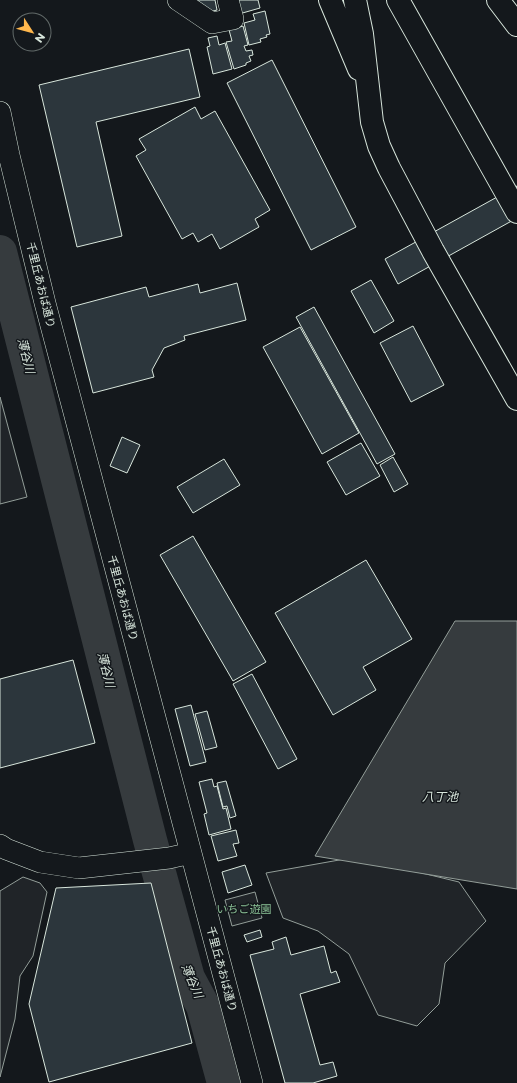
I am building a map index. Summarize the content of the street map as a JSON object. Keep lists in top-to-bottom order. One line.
{"streets":{"street":["千里丘あおば通り"]},"water":["薄谷川","八丁池"],"parks":["いちご遊園"],"north":"bottom right"}
